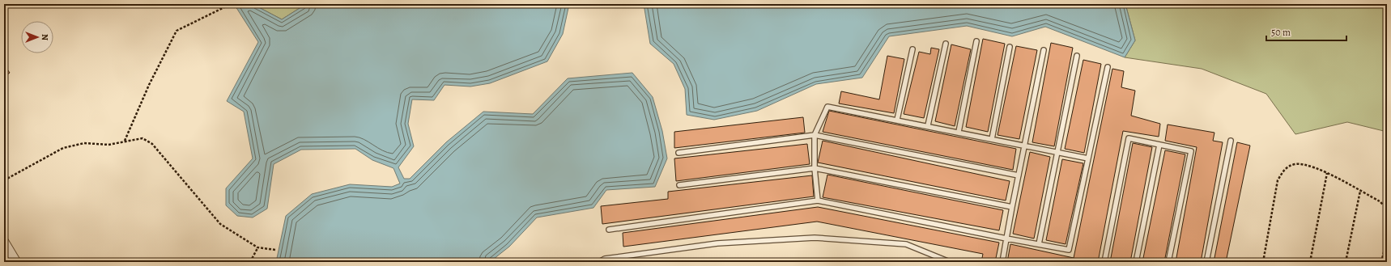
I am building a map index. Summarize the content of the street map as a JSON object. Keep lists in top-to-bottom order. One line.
{"scale_bar":"50 m","north":"right"}
